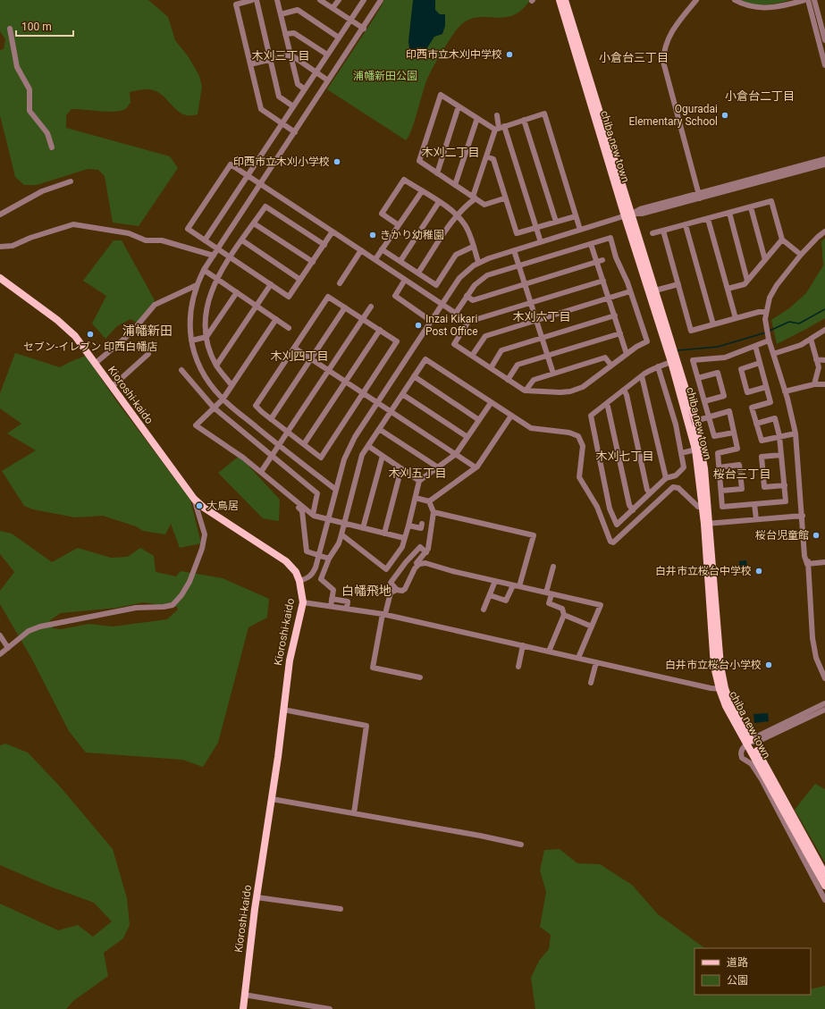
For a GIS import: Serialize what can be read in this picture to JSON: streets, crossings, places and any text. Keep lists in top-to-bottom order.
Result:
{
  "streets": {
    "main road": ["chiba new town", "Kioroshi-kaido"]
  },
  "districts": [
    "木刈三丁目",
    "小倉台三丁目",
    "小倉台二丁目",
    "木刈二丁目",
    "木刈六丁目",
    "浦幡新田",
    "木刈四丁目",
    "木刈七丁目",
    "木刈五丁目",
    "桜台三丁目",
    "白幡飛地"
  ],
  "parks": ["浦幡新田公園"],
  "places": [
    "印西市立木刈中学校",
    "Oguradai Elementary School",
    "印西市立木刈小学校",
    "きかり幼稚園",
    "Inzai Kikari Post Office",
    "セブン-イレブン 印西白幡店",
    "大鳥居",
    "桜台児童館",
    "白井市立桜台中学校",
    "白井市立桜台小学校"
  ],
  "legend": ["道路", "公園"],
  "scale_bar": "100 m"
}
